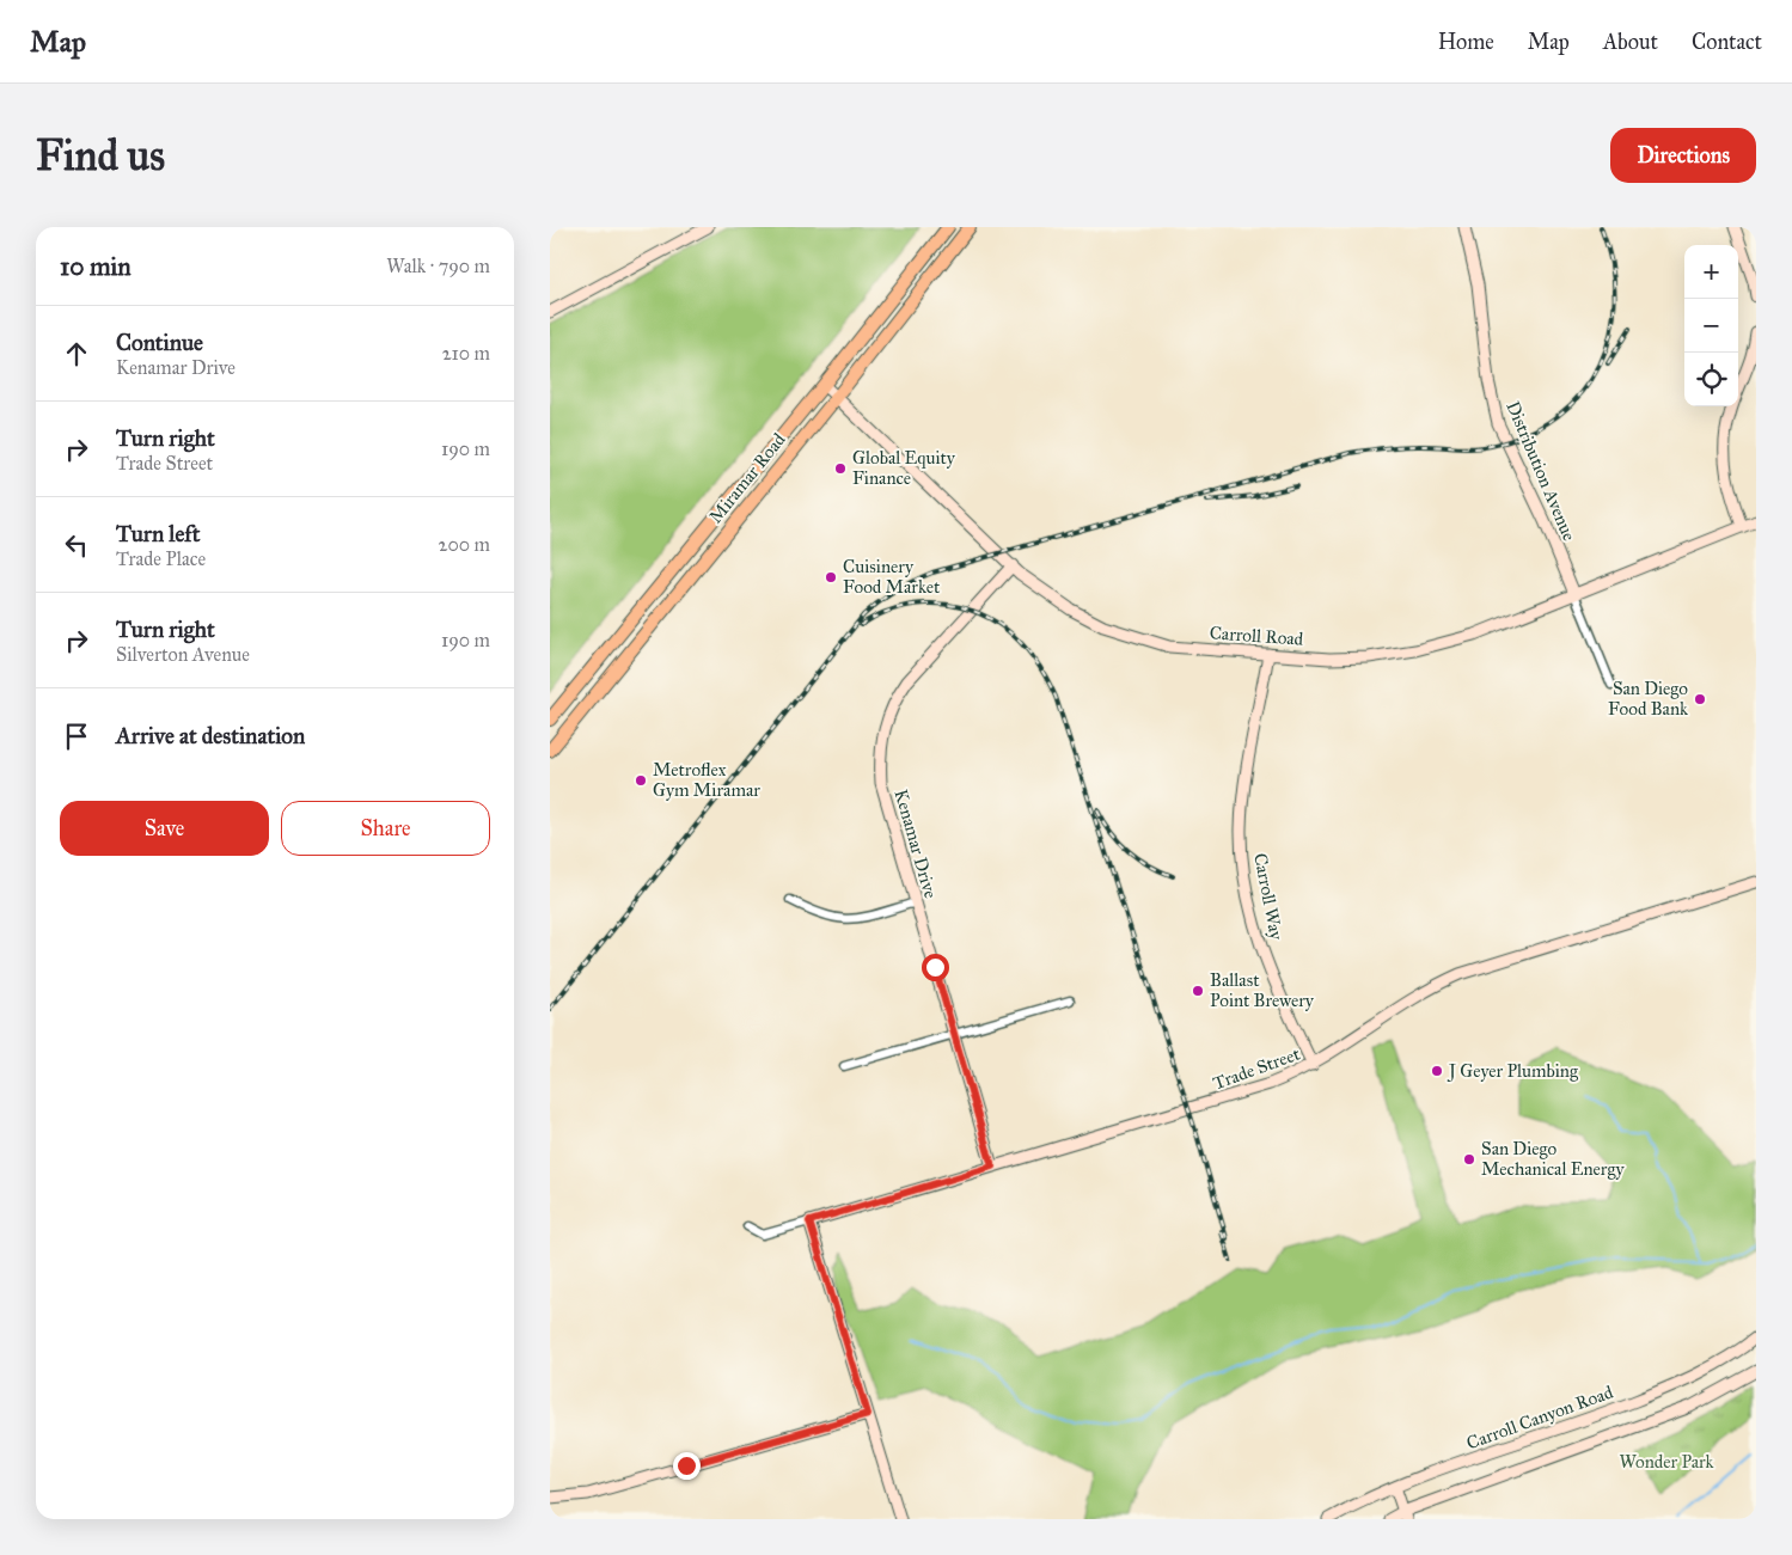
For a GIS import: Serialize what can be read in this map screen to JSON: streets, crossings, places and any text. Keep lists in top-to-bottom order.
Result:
{
  "streets": {
    "main road": ["Miramar Road"],
    "street": [
      "Distribution Avenue",
      "Carroll Road",
      "Kenamar Drive",
      "Carroll Way",
      "Trade Street",
      "Carroll Canyon Road"
    ]
  },
  "crossings": [
    ["Distribution Avenue", "Carroll Road"],
    ["Miramar Road", "Carroll Road"],
    ["Carroll Road", "Kenamar Drive"],
    ["Carroll Road", "Carroll Way"],
    ["Kenamar Drive", "Trade Street"],
    ["Carroll Way", "Trade Street"]
  ],
  "parks": ["Wonder Park"],
  "places": [
    "Global Equity Finance",
    "Cuisinery Food Market",
    "San Diego Food Bank",
    "Metroflex Gym Miramar",
    "Ballast Point Brewery",
    "J Geyer Plumbing",
    "San Diego Mechanical Energy"
  ],
  "page": {
    "header": "Map",
    "nav": [
      "Home",
      "Map",
      "About",
      "Contact"
    ],
    "buttons": [
      "Directions",
      ["Save", "Share"]
    ],
    "title": "Find us",
    "heading": ["10 min", "Walk · 790 m"],
    "map_buttons": ["+", "−"],
    "list": [
      ["Continue", "Kenamar Drive", "210 m"],
      ["Turn right", "Trade Street", "190 m"],
      ["Turn left", "Trade Place", "200 m"],
      ["Turn right", "Silverton Avenue", "190 m"],
      "Arrive at destination"
    ]
  }
}
